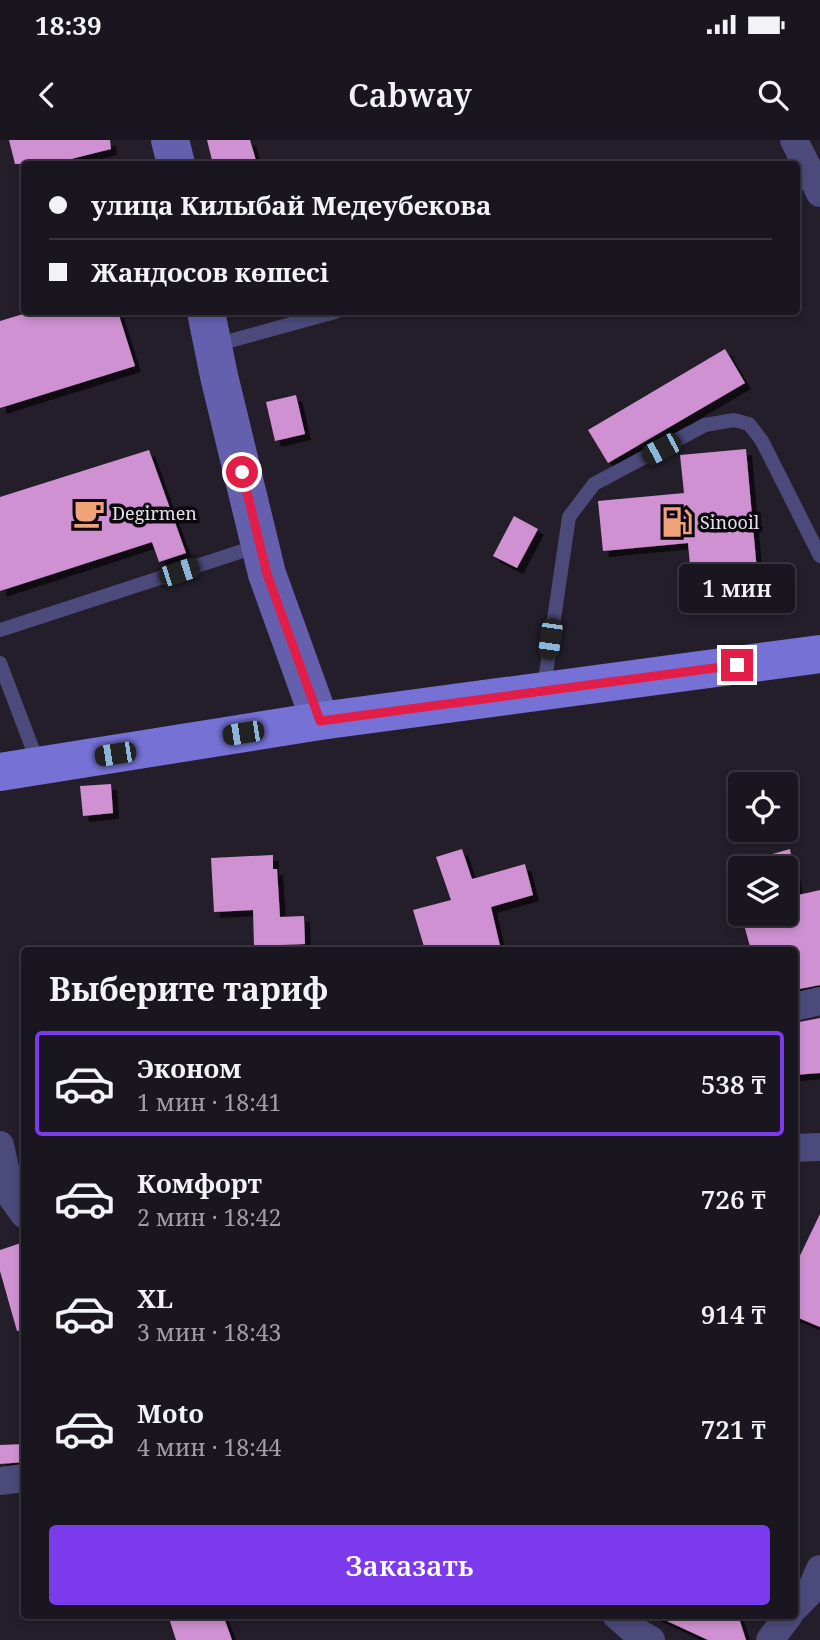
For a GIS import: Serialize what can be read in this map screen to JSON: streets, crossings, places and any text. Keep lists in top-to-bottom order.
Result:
{
  "places": {
    "cafe": ["Degirmen"],
    "fuel station": ["Sinooil"]
  },
  "page": {
    "status": "18:39",
    "header": "Cabway",
    "banner": ["улица Килыбай Медеубекова", "Жандосов көшесі"],
    "bubble": "1 мин",
    "heading": "Выберите тариф",
    "list": [
      {
        "name": "Эконом",
        "note": "1 мин · 18:41",
        "value": "538 ₸"
      },
      {
        "name": "Комфорт",
        "note": "2 мин · 18:42",
        "value": "726 ₸"
      },
      {
        "name": "XL",
        "note": "3 мин · 18:43",
        "value": "914 ₸"
      },
      {
        "name": "Moto",
        "note": "4 мин · 18:44",
        "value": "721 ₸"
      }
    ],
    "buttons": "Заказать"
  }
}
